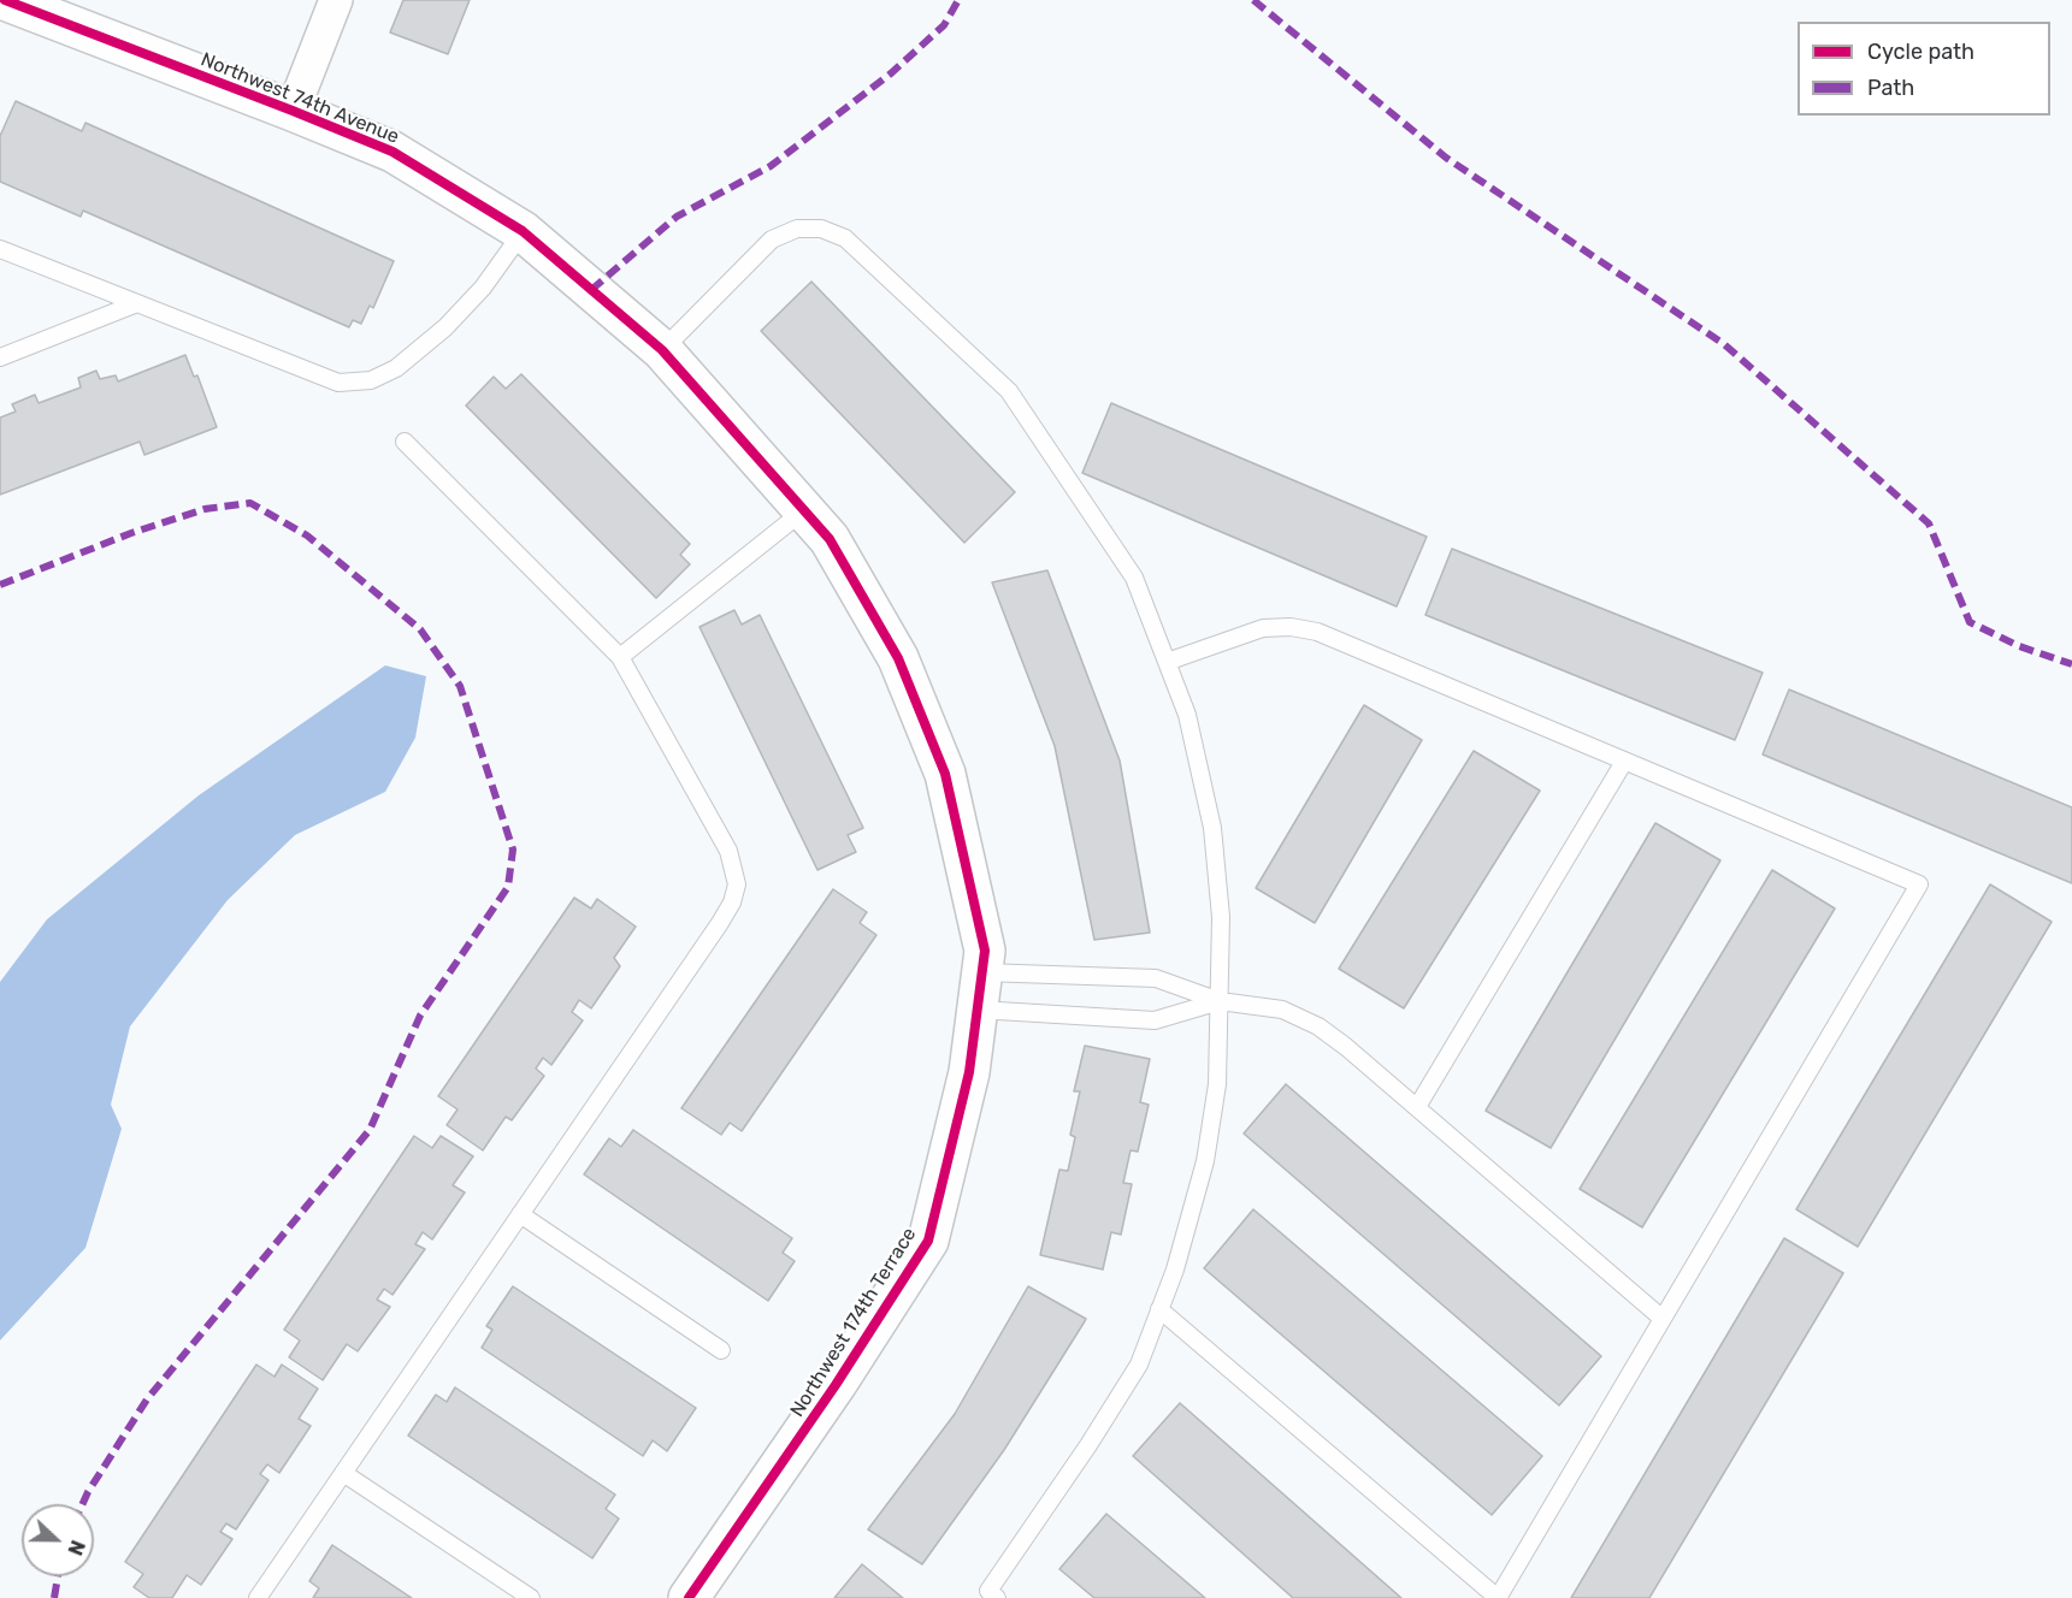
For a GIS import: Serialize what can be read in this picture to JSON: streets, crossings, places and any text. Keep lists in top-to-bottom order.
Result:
{
  "streets": {
    "street": ["Northwest 74th Avenue", "Northwest 174th Terrace"]
  },
  "crossings": [
    ["Northwest 74th Avenue", "Northwest 174th Terrace"]
  ],
  "legend": ["Cycle path", "Path"],
  "north": "right"
}
